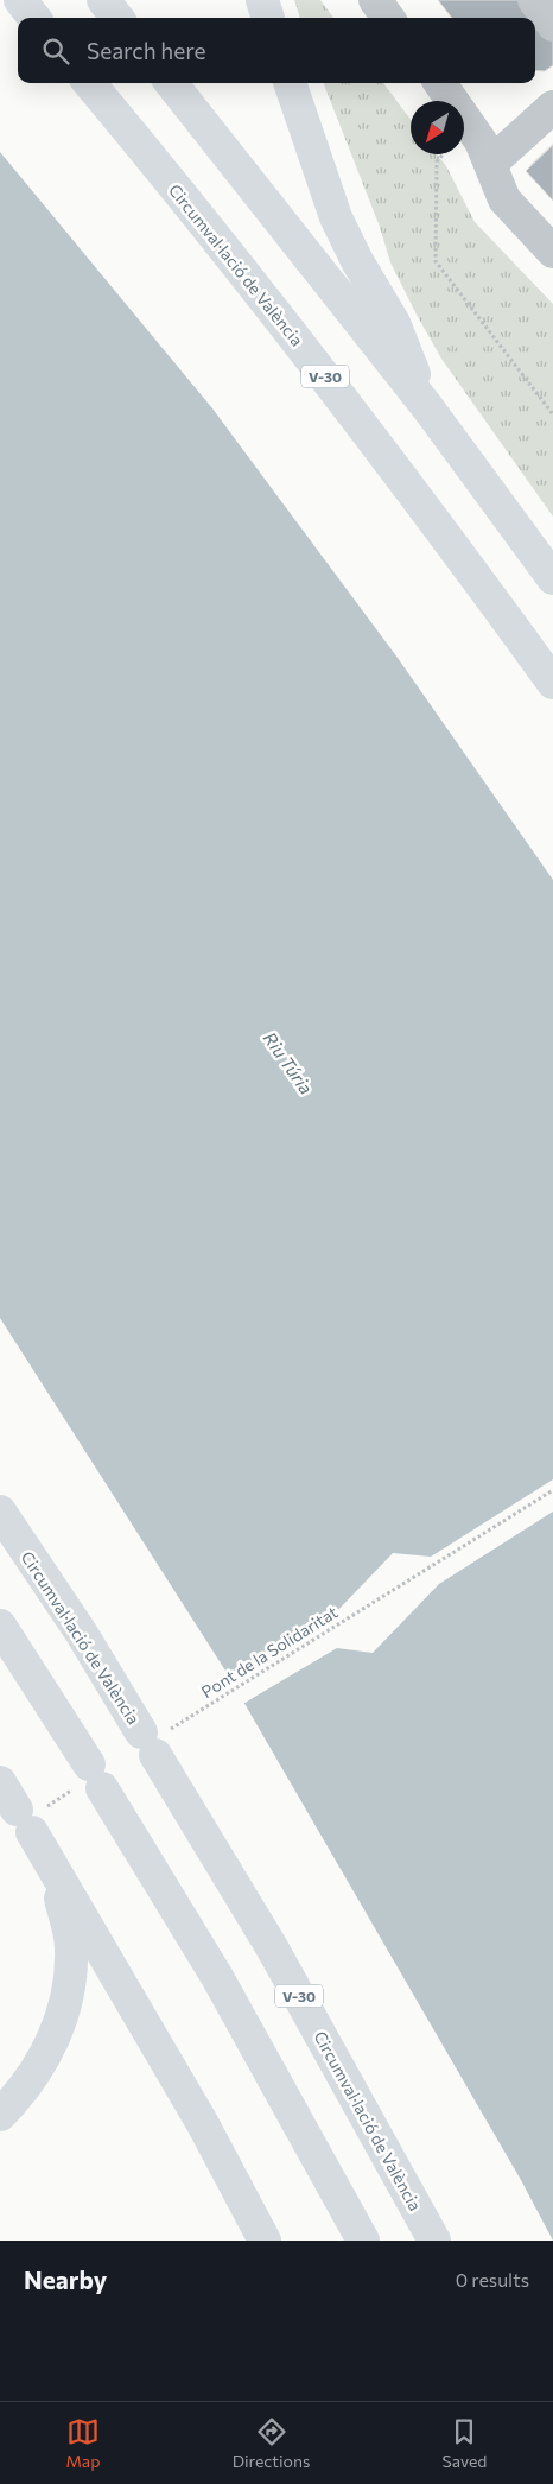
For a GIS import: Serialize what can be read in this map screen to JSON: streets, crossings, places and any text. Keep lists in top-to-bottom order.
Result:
{
  "streets": {
    "highway": ["Circumval·lació de València", "V-30"],
    "path": ["Pont de la Solidaritat"]
  },
  "crossings": [
    ["Circumval·lació de València", "Pont de la Solidaritat"]
  ],
  "water": ["Riu Túria"],
  "north": "bottom left",
  "page": {
    "search": "Search here",
    "heading": ["Nearby", "0 results"],
    "nav": ["Map", "Directions", "Saved"]
  }
}
